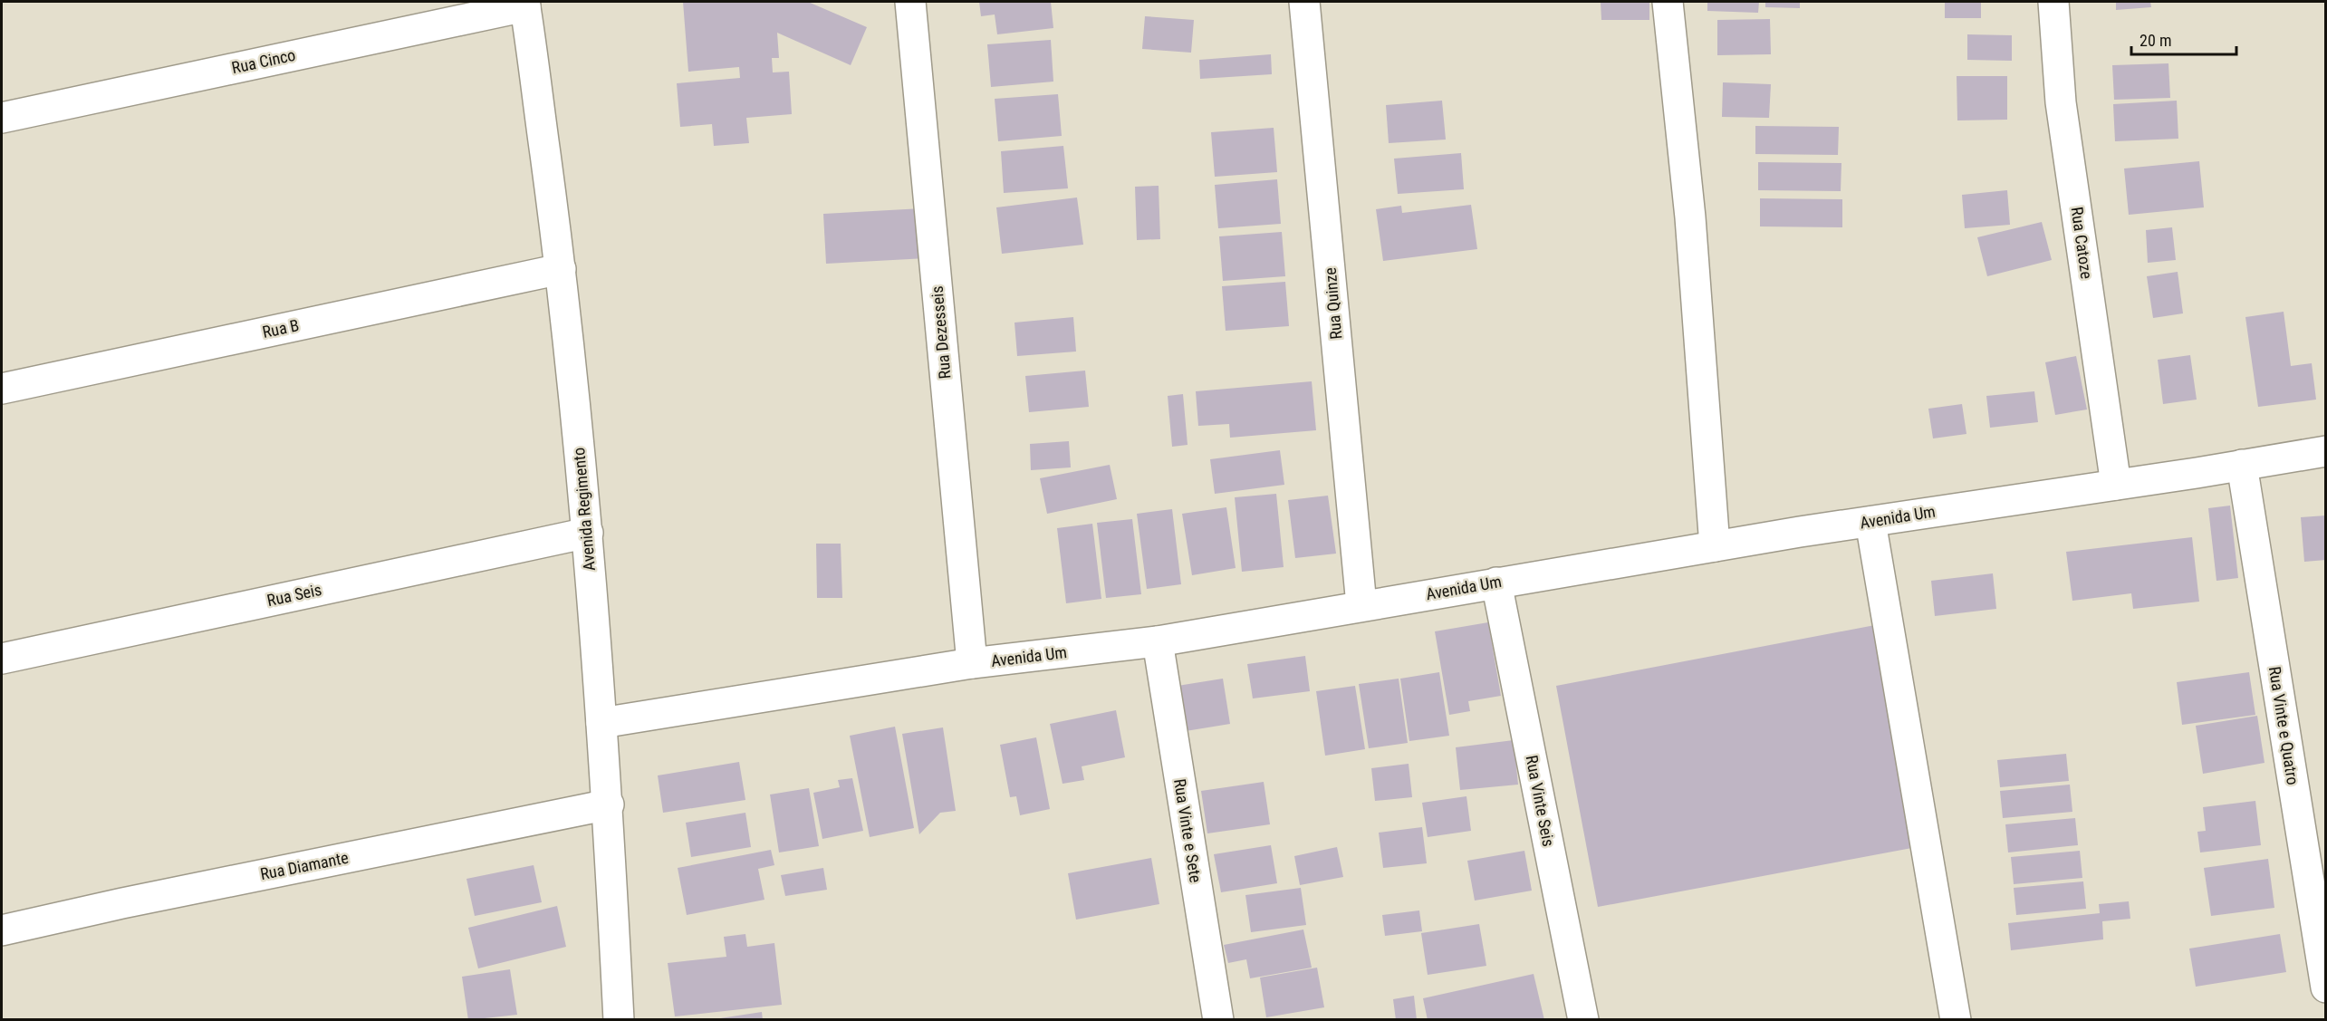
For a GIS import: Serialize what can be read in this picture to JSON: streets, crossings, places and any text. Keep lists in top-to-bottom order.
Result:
{
  "streets": {
    "street": [
      "Rua Cinco",
      "Rua Catoze",
      "Rua Quinze",
      "Rua B",
      "Rua Dezesseis",
      "Avenida Regimento",
      "Avenida Um",
      "Rua Seis",
      "Rua Vinte e Quatro",
      "Rua Vinte Seis",
      "Rua Vinte e Sete",
      "Rua Diamante"
    ]
  },
  "crossings": [
    ["Rua Cinco", "Avenida Regimento"],
    ["Rua Catoze", "Avenida Um"],
    ["Rua Quinze", "Avenida Um"],
    ["Rua B", "Avenida Regimento"],
    ["Rua Dezesseis", "Avenida Um"],
    ["Avenida Regimento", "Avenida Um"],
    ["Avenida Regimento", "Rua Seis"],
    ["Avenida Regimento", "Rua Diamante"],
    ["Avenida Um", "Rua Vinte e Quatro"],
    ["Avenida Um", "Rua Vinte Seis"],
    ["Avenida Um", "Rua Vinte e Sete"]
  ],
  "scale_bar": "20 m"
}
